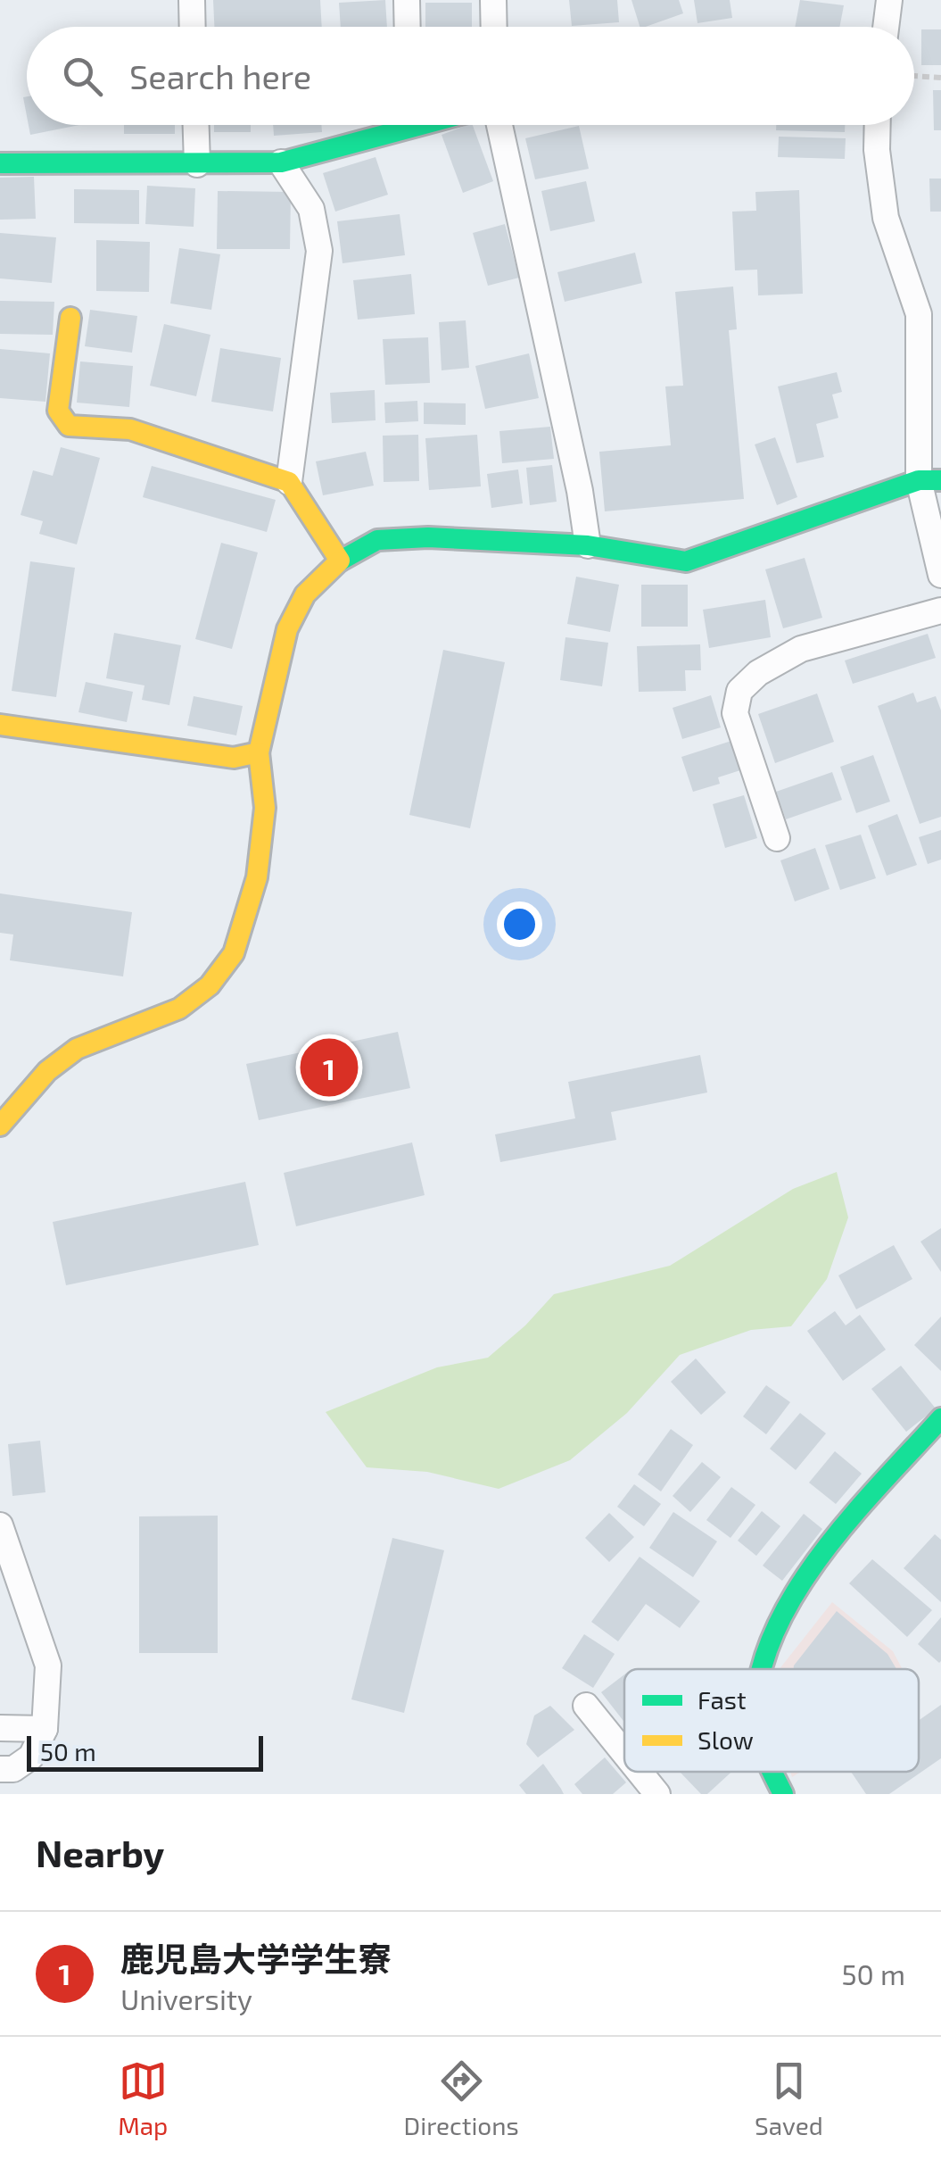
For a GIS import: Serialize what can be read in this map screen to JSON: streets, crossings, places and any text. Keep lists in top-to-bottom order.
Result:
{
  "legend": ["Fast", "Slow"],
  "scale_bar": "50 m",
  "page": {
    "search": "Search here",
    "pins": "1",
    "scale": "50 m",
    "heading": "Nearby",
    "list": [
      {
        "mark": "1",
        "name": "鹿児島大学学生寮",
        "note": "University",
        "value": "50 m"
      }
    ],
    "nav": ["Map", "Directions", "Saved"]
  }
}
